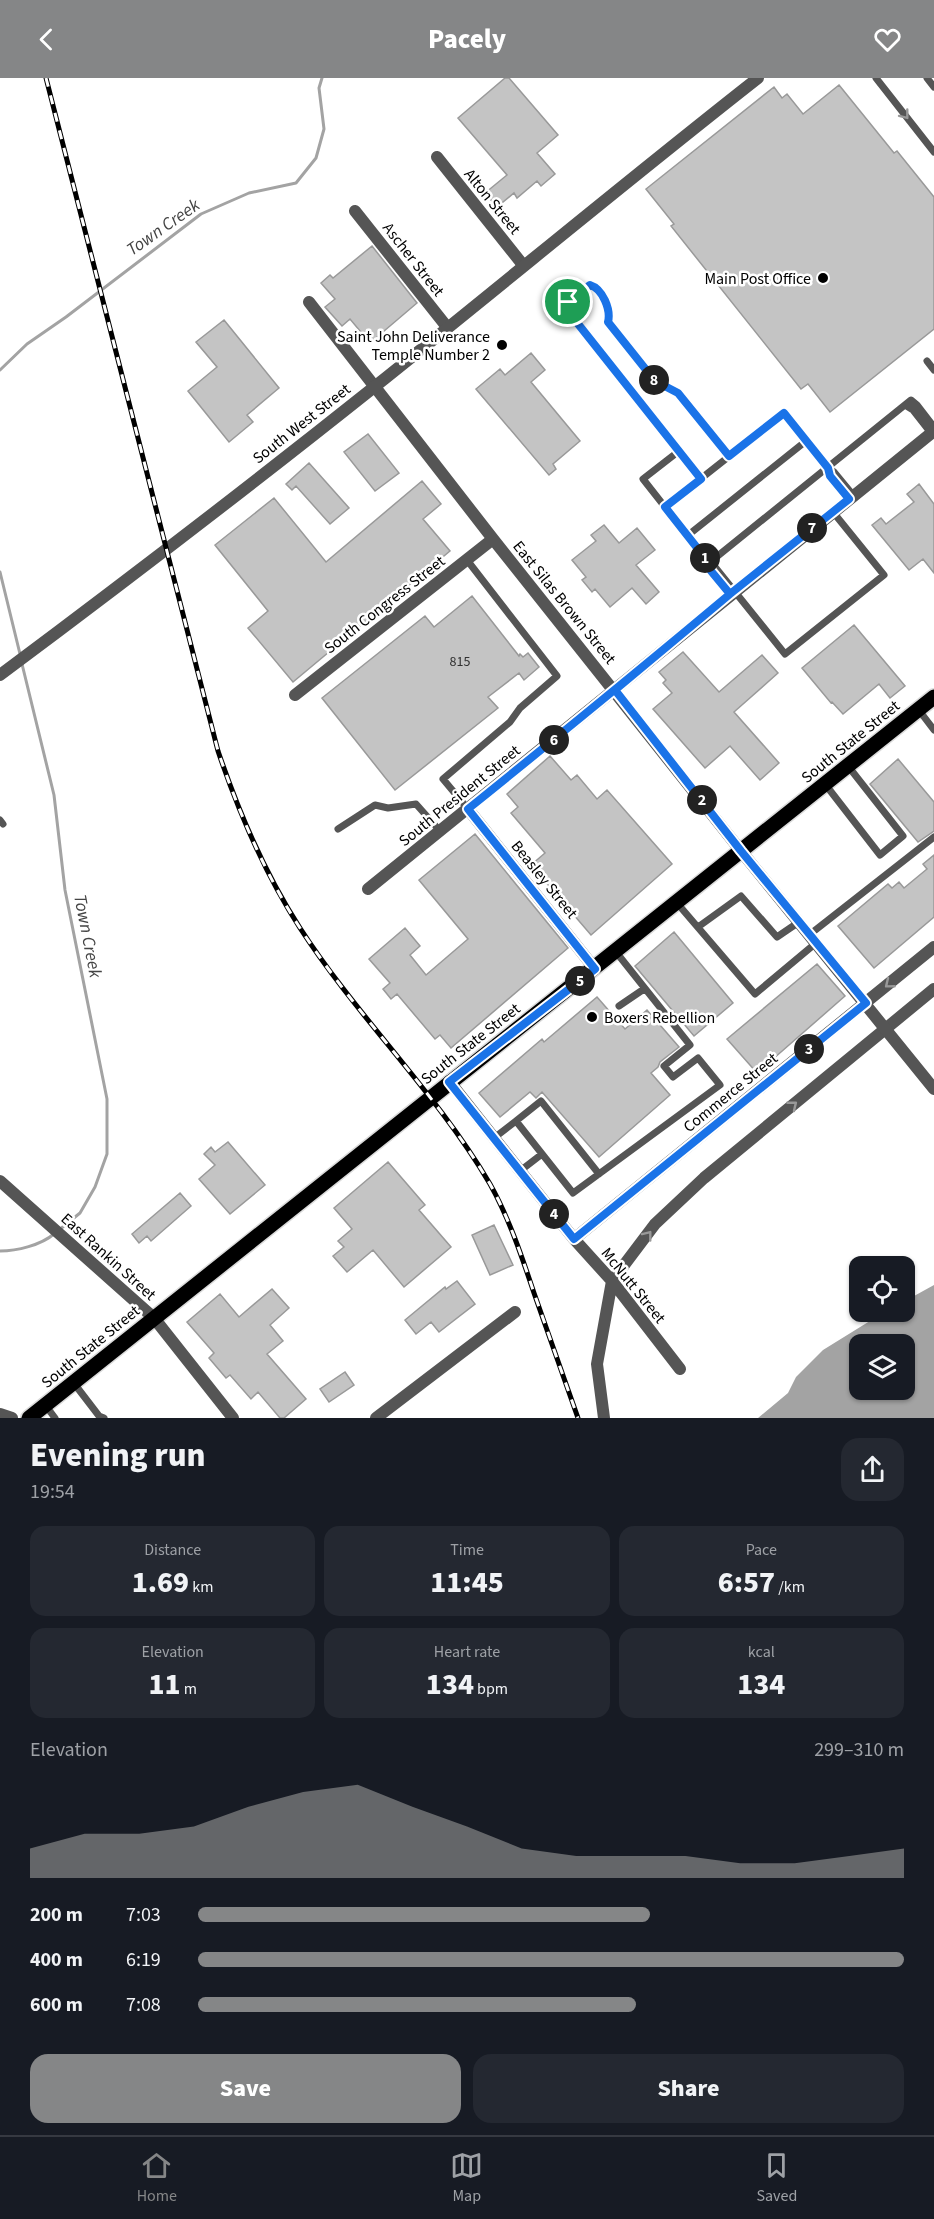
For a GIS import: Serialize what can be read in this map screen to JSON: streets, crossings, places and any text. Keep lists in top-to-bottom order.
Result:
{
  "streets": {
    "main road": ["South State Street"],
    "street": [
      "Alton Street",
      "Ascher Street",
      "South West Street",
      "East Silas Brown Street",
      "South Congress Street",
      "South President Street",
      "Beasley Street",
      "Commerce Street",
      "East Rankin Street",
      "McNutt Street"
    ]
  },
  "crossings": [
    ["Alton Street", "South West Street"],
    ["Ascher Street", "South West Street"],
    ["South West Street", "East Silas Brown Street"],
    ["East Silas Brown Street", "South Congress Street"],
    ["East Silas Brown Street", "South State Street"],
    ["East Silas Brown Street", "South President Street"],
    ["East Silas Brown Street", "Commerce Street"],
    ["South State Street", "Beasley Street"],
    ["South State Street", "East Rankin Street"],
    ["South State Street", "McNutt Street"],
    ["South President Street", "Beasley Street"],
    ["Commerce Street", "McNutt Street"]
  ],
  "water": ["Town Creek"],
  "places": ["Main Post Office", "Saint John Deliverance Temple Number 2", "Boxers Rebellion"],
  "house_numbers": ["815"],
  "page": {
    "header": "Pacely",
    "pins": [
      "8",
      "7",
      "1",
      "6",
      "2",
      "5",
      "3",
      "4"
    ],
    "heading": ["Evening run", "19:54"],
    "stats": [
      ["Distance", "1.69 km"],
      ["Time", "11:45"],
      ["Pace", "6:57 /km"],
      ["Elevation", "11 m"],
      ["Heart rate", "134 bpm"],
      ["kcal", "134"]
    ],
    "chart": ["Elevation", "299–310 m"],
    "list": [
      {
        "name": "200 m",
        "note": "7:03"
      },
      {
        "name": "400 m",
        "note": "6:19"
      },
      {
        "name": "600 m",
        "note": "7:08"
      }
    ],
    "buttons": ["Save", "Share"],
    "tabs": ["Home", "Map", "Saved"]
  }
}
